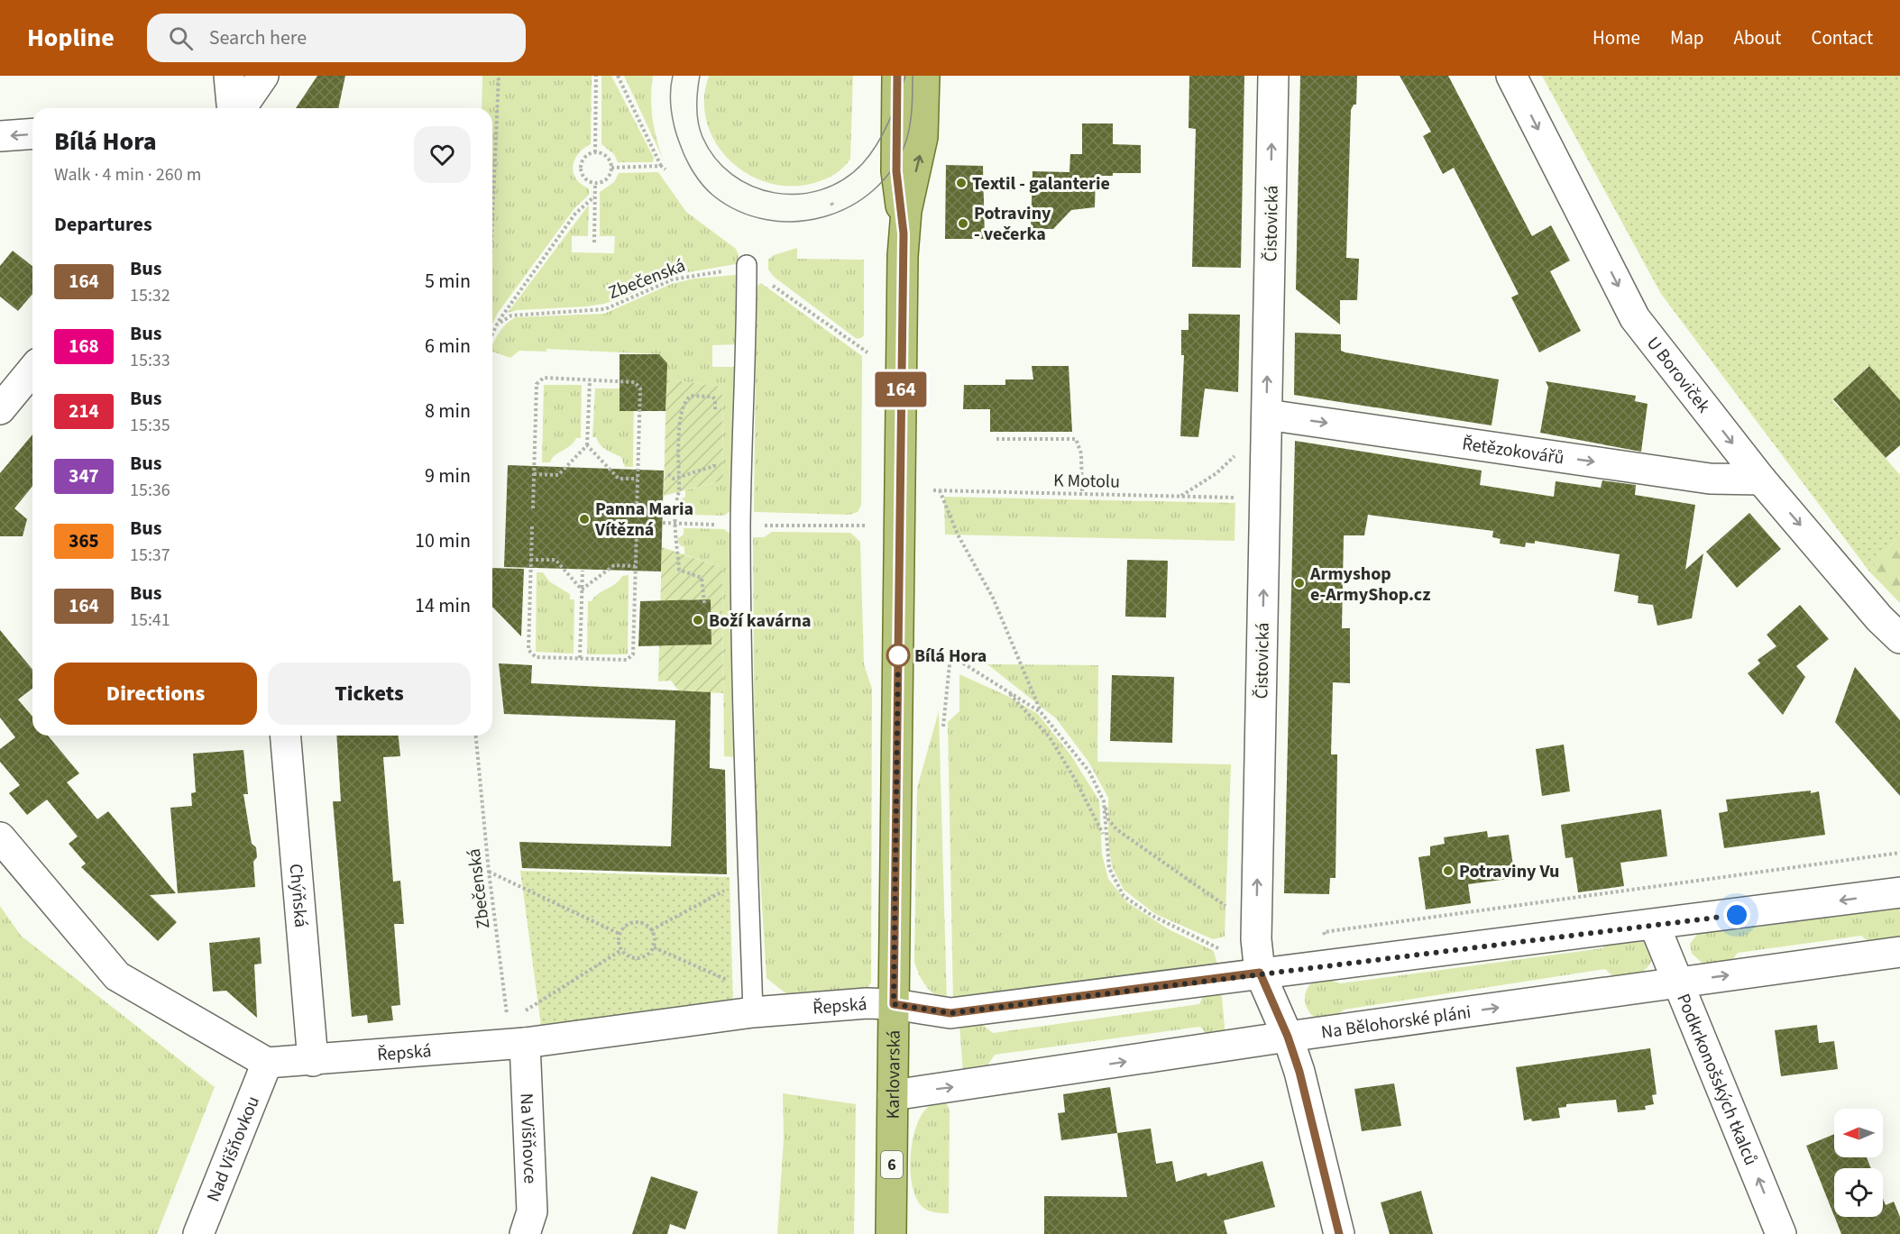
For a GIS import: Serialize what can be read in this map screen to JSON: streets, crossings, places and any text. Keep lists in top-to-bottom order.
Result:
{
  "streets": {
    "main road": ["Karlovarská", "6"],
    "street": [
      "Čistovická",
      "U Boroviček",
      "Řetězokovářů",
      "Chýňská",
      "Řepská",
      "Na Bělohorské pláni",
      "Podkrkonošských tkalců",
      "Na Višňovce",
      "Nad Višňovkou"
    ],
    "path": ["Zbečenská", "K Motolu"]
  },
  "crossings": [
    ["Čistovická", "Řetězokovářů"],
    ["Čistovická", "Na Bělohorské pláni"],
    ["Zbečenská", "Řepská"],
    ["Zbečenská", "Na Višňovce"],
    ["U Boroviček", "Řetězokovářů"],
    ["Chýňská", "Řepská"],
    ["Řepská", "Karlovarská"],
    ["Řepská", "Na Višňovce"],
    ["Řepská", "Nad Višňovkou"],
    ["Na Bělohorské pláni", "Karlovarská"],
    ["Na Bělohorské pláni", "Podkrkonošských tkalců"]
  ],
  "one_way": [
    "Čistovická",
    "U Boroviček",
    "Řetězokovářů",
    "Podkrkonošských tkalců"
  ],
  "places": [
    "Textil - galanterie",
    "Potraviny - večerka",
    "Panna Maria Vítězná",
    "Armyshop e-ArmyShop.cz",
    "Boží kavárna",
    "Bílá Hora",
    "Potraviny Vu"
  ],
  "lines": ["bus line 164"],
  "north": "left",
  "page": {
    "header": "Hopline",
    "search": "Search here",
    "nav": [
      "Home",
      "Map",
      "About",
      "Contact"
    ],
    "on_map": "164",
    "heading": [
      ["Bílá Hora", "Walk · 4 min · 260 m"],
      "Departures"
    ],
    "list": [
      {
        "mark": "164",
        "name": "Bus",
        "note": "15:32",
        "value": "5 min"
      },
      {
        "mark": "168",
        "name": "Bus",
        "note": "15:33",
        "value": "6 min"
      },
      {
        "mark": "214",
        "name": "Bus",
        "note": "15:35",
        "value": "8 min"
      },
      {
        "mark": "347",
        "name": "Bus",
        "note": "15:36",
        "value": "9 min"
      },
      {
        "mark": "365",
        "name": "Bus",
        "note": "15:37",
        "value": "10 min"
      },
      {
        "mark": "164",
        "name": "Bus",
        "note": "15:41",
        "value": "14 min"
      }
    ],
    "buttons": ["Directions", "Tickets"]
  }
}
